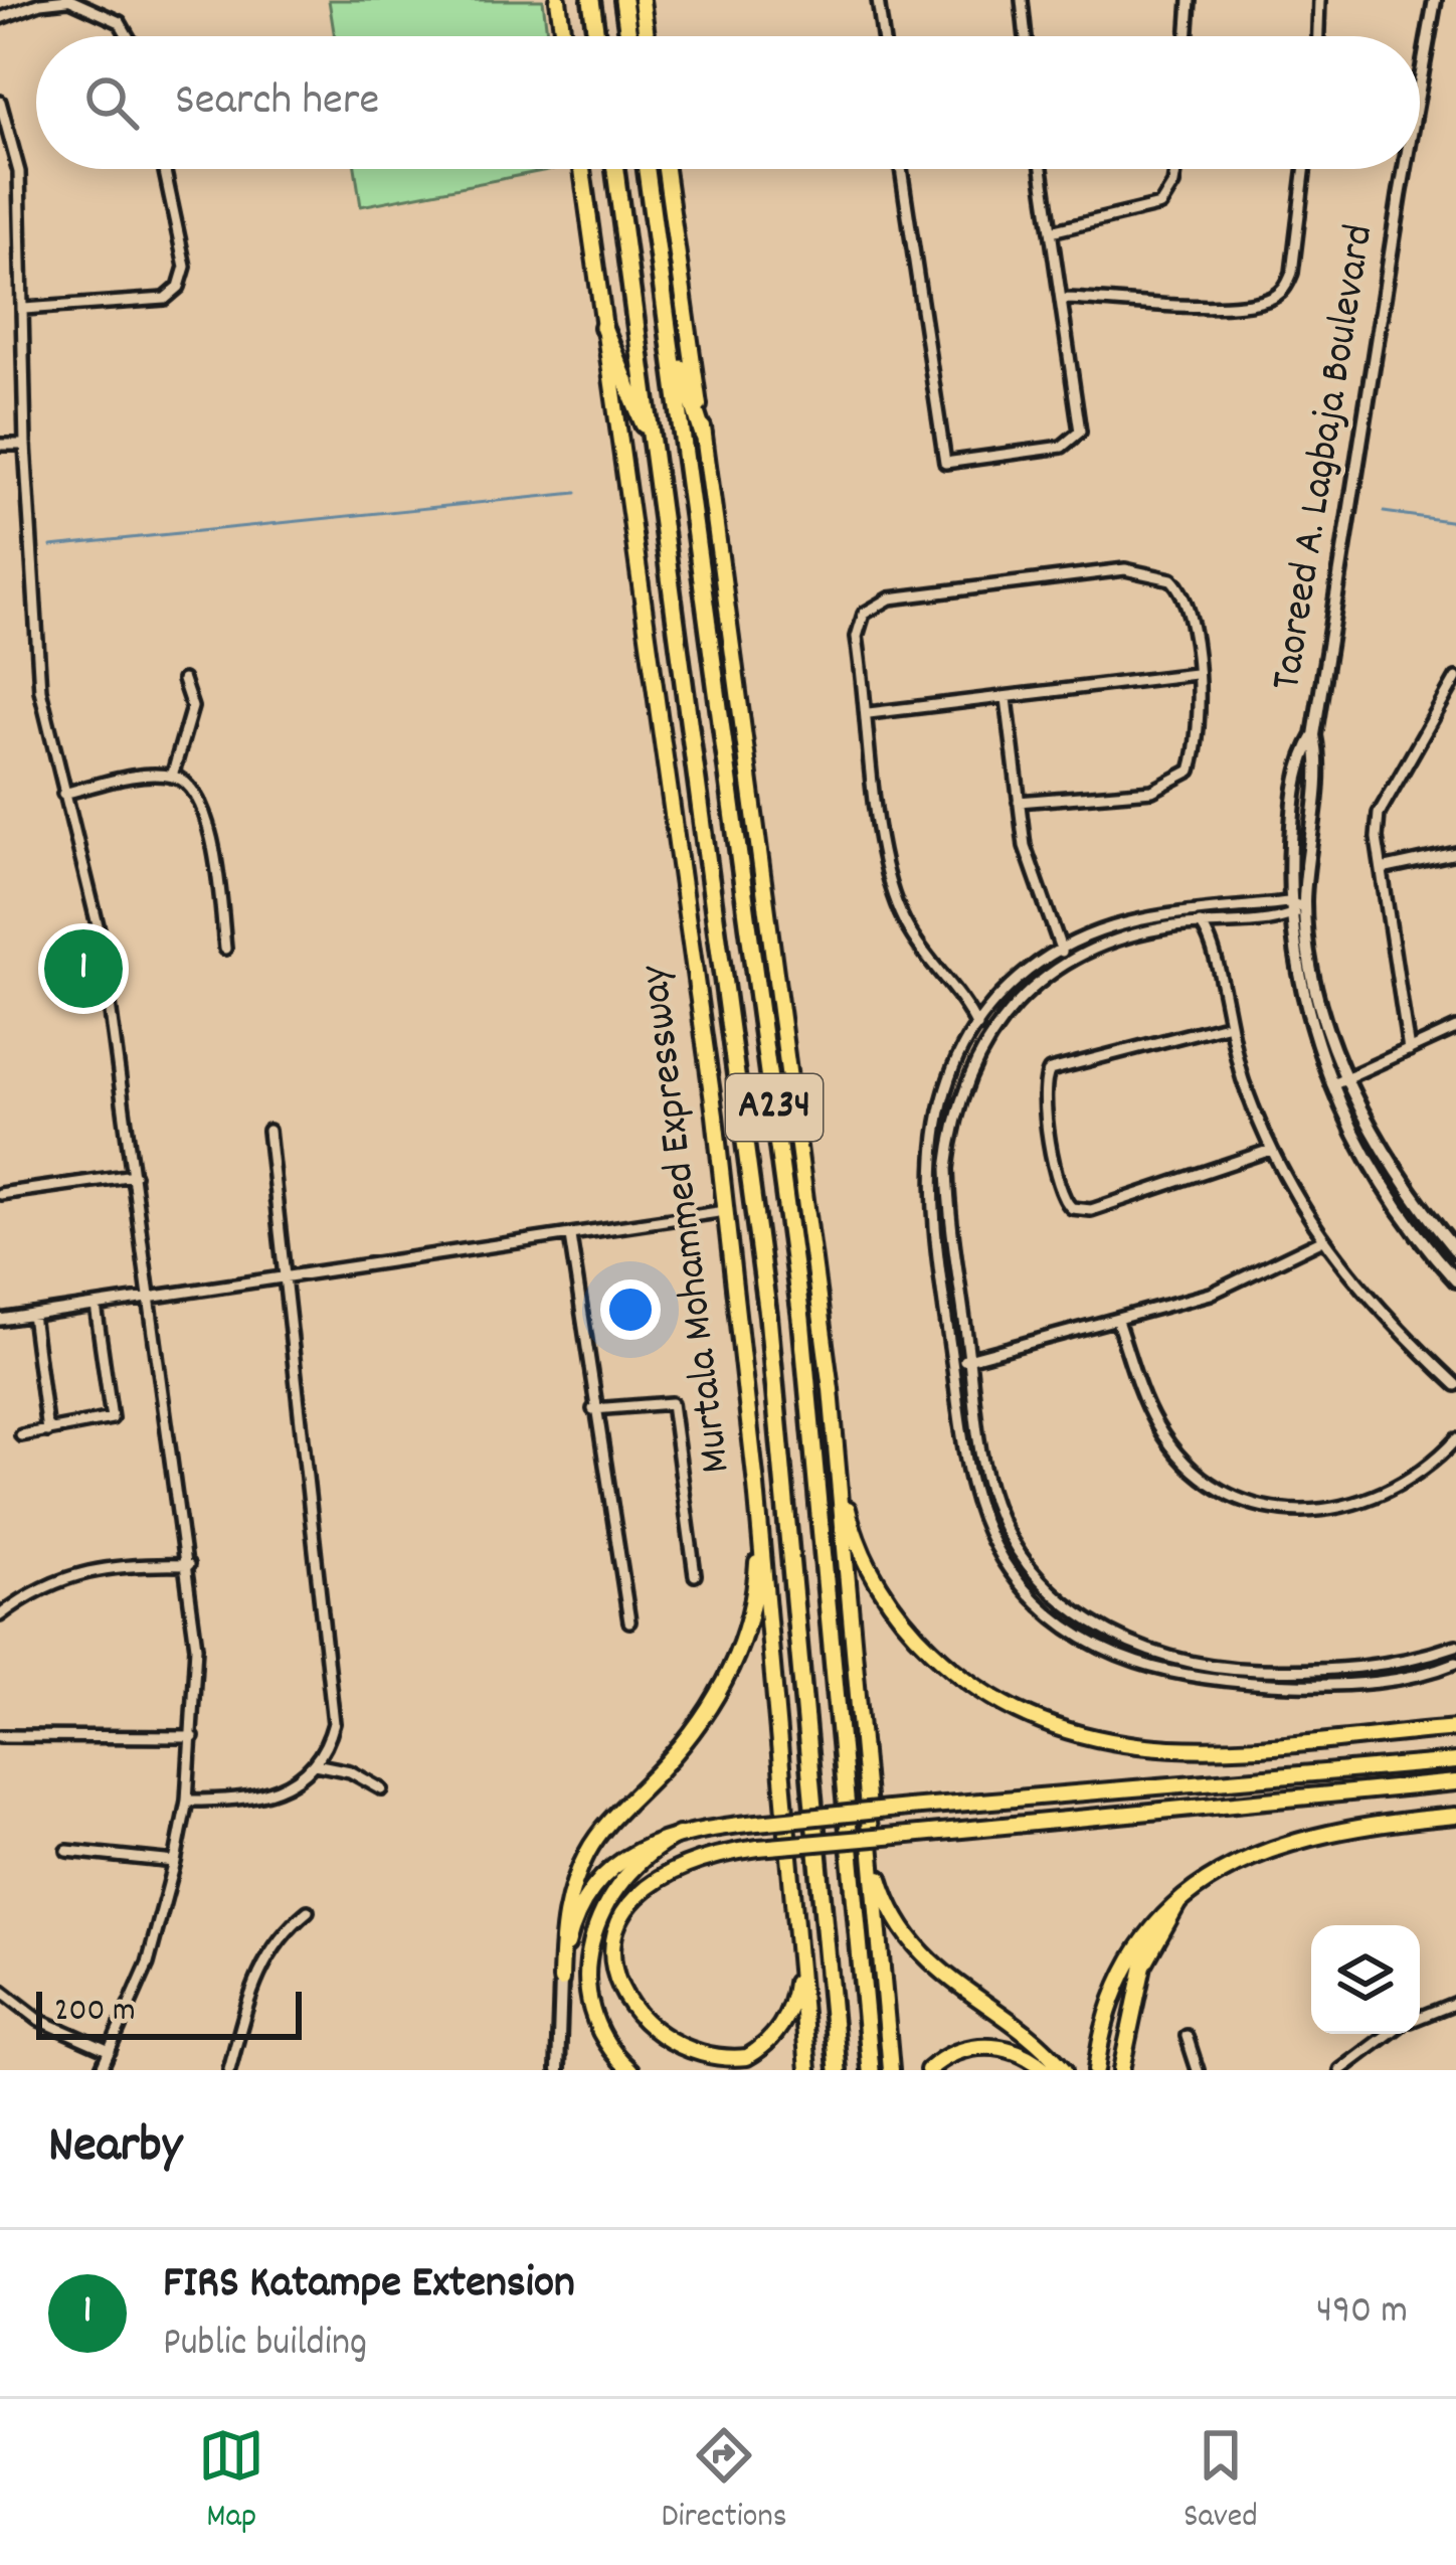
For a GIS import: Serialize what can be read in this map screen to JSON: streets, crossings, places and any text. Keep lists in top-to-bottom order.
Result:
{
  "streets": {
    "highway": ["A234", "Murtala Mohammed Expressway"],
    "street": ["Taoreed A. Lagbaja Boulevard"]
  },
  "scale_bar": "200 m",
  "page": {
    "search": "Search here",
    "pins": "1",
    "scale": "200 m",
    "heading": "Nearby",
    "list": [
      {
        "mark": "1",
        "name": "FIRS Katampe Extension",
        "note": "Public building",
        "value": "490 m"
      }
    ],
    "nav": ["Map", "Directions", "Saved"]
  }
}
